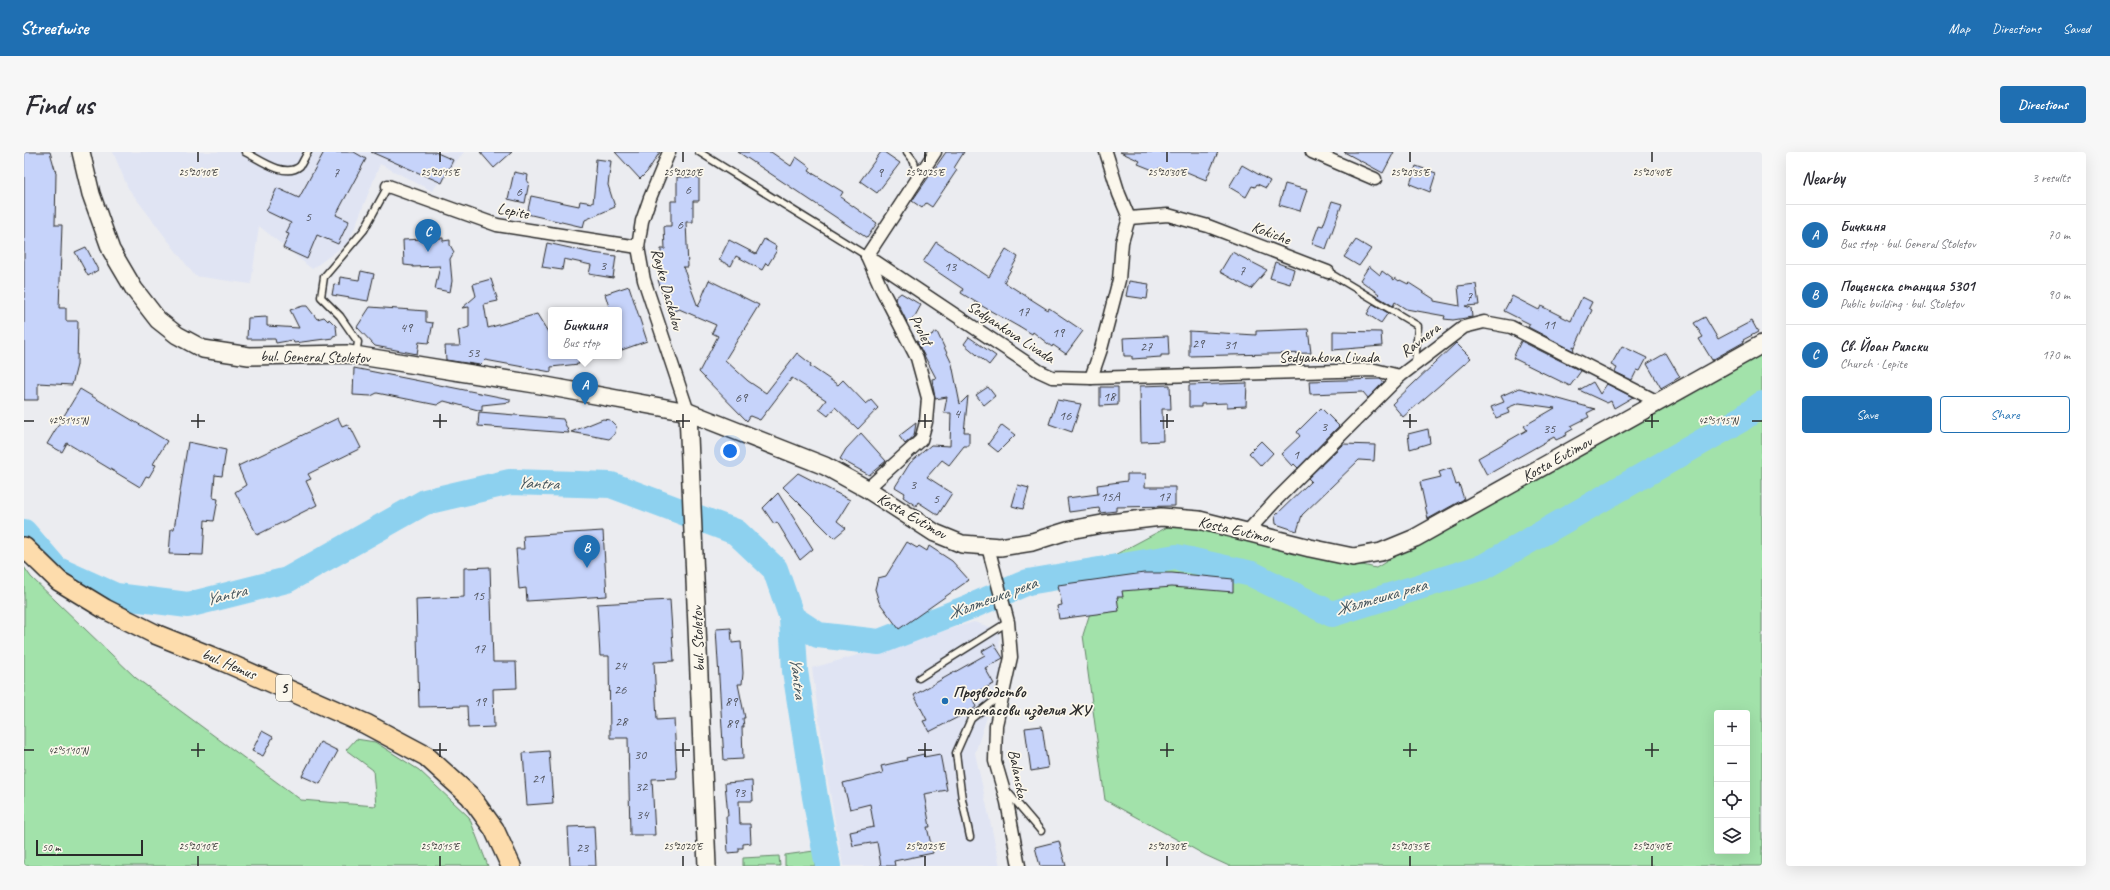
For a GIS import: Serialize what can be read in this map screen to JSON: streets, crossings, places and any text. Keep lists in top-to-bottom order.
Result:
{
  "streets": {
    "main road": [
      "bul. General Stoletov",
      "Kosta Evtimov",
      "bul. Stoletov",
      "bul. Hemus",
      "5"
    ],
    "street": [
      "Lepite",
      "Kokiche",
      "Rayko Daskalov",
      "Prolet",
      "Sedyankova Livada",
      "Ravnera",
      "Balanska"
    ]
  },
  "crossings": [
    ["Lepite", "Rayko Daskalov"],
    ["Kokiche", "Ravnera"],
    ["Rayko Daskalov", "bul. General Stoletov"],
    ["Rayko Daskalov", "Kosta Evtimov"],
    ["Rayko Daskalov", "bul. Stoletov"],
    ["Prolet", "Sedyankova Livada"],
    ["Prolet", "Kosta Evtimov"],
    ["Sedyankova Livada", "Ravnera"],
    ["Ravnera", "Kosta Evtimov"],
    ["bul. General Stoletov", "Kosta Evtimov"],
    ["bul. General Stoletov", "bul. Stoletov"],
    ["Kosta Evtimov", "bul. Stoletov"],
    ["Kosta Evtimov", "Balanska"]
  ],
  "water": ["Yantra", "Жълтешка река"],
  "places": ["Прозводство пласмасови изделия ЖУ"],
  "house_numbers": [
    "7",
    "9",
    "6",
    "6",
    "5",
    "6",
    "3",
    "13",
    "7",
    "7",
    "17",
    "11",
    "49",
    "19",
    "29",
    "31",
    "27",
    "53",
    "18",
    "69",
    "4",
    "16",
    "3",
    "35",
    "1",
    "3",
    "15А",
    "17",
    "5",
    "15",
    "17",
    "24",
    "26",
    "19",
    "89",
    "28",
    "89",
    "30",
    "21",
    "32",
    "93",
    "34",
    "23"
  ],
  "scale_bar": "50 m",
  "page": {
    "header": "Streetwise",
    "nav": ["Map", "Directions", "Saved"],
    "buttons": [
      "Directions",
      ["Save", "Share"]
    ],
    "title": "Find us",
    "heading": ["Nearby", "3 results"],
    "list": [
      {
        "mark": "A",
        "name": "Бичкиня",
        "note": "Bus stop · bul. General Stoletov",
        "value": "70 m"
      },
      {
        "mark": "B",
        "name": "Пощенска станция 5301",
        "note": "Public building · bul. Stoletov",
        "value": "90 m"
      },
      {
        "mark": "C",
        "name": "Св. Йоан Рилски",
        "note": "Church · Lepite",
        "value": "170 m"
      }
    ],
    "pins": ["C", "A", "B"],
    "popup": ["Бичкиня", "Bus stop"],
    "map_buttons": ["+", "−"],
    "scale": "50 m"
  },
  "coordinates": [
    "25°20'10\"E",
    "25°20'15\"E",
    "25°20'20\"E",
    "25°20'25\"E",
    "25°20'30\"E",
    "25°20'35\"E",
    "25°20'40\"E",
    "42°51'15\"N",
    "42°51'10\"N"
  ]
}
